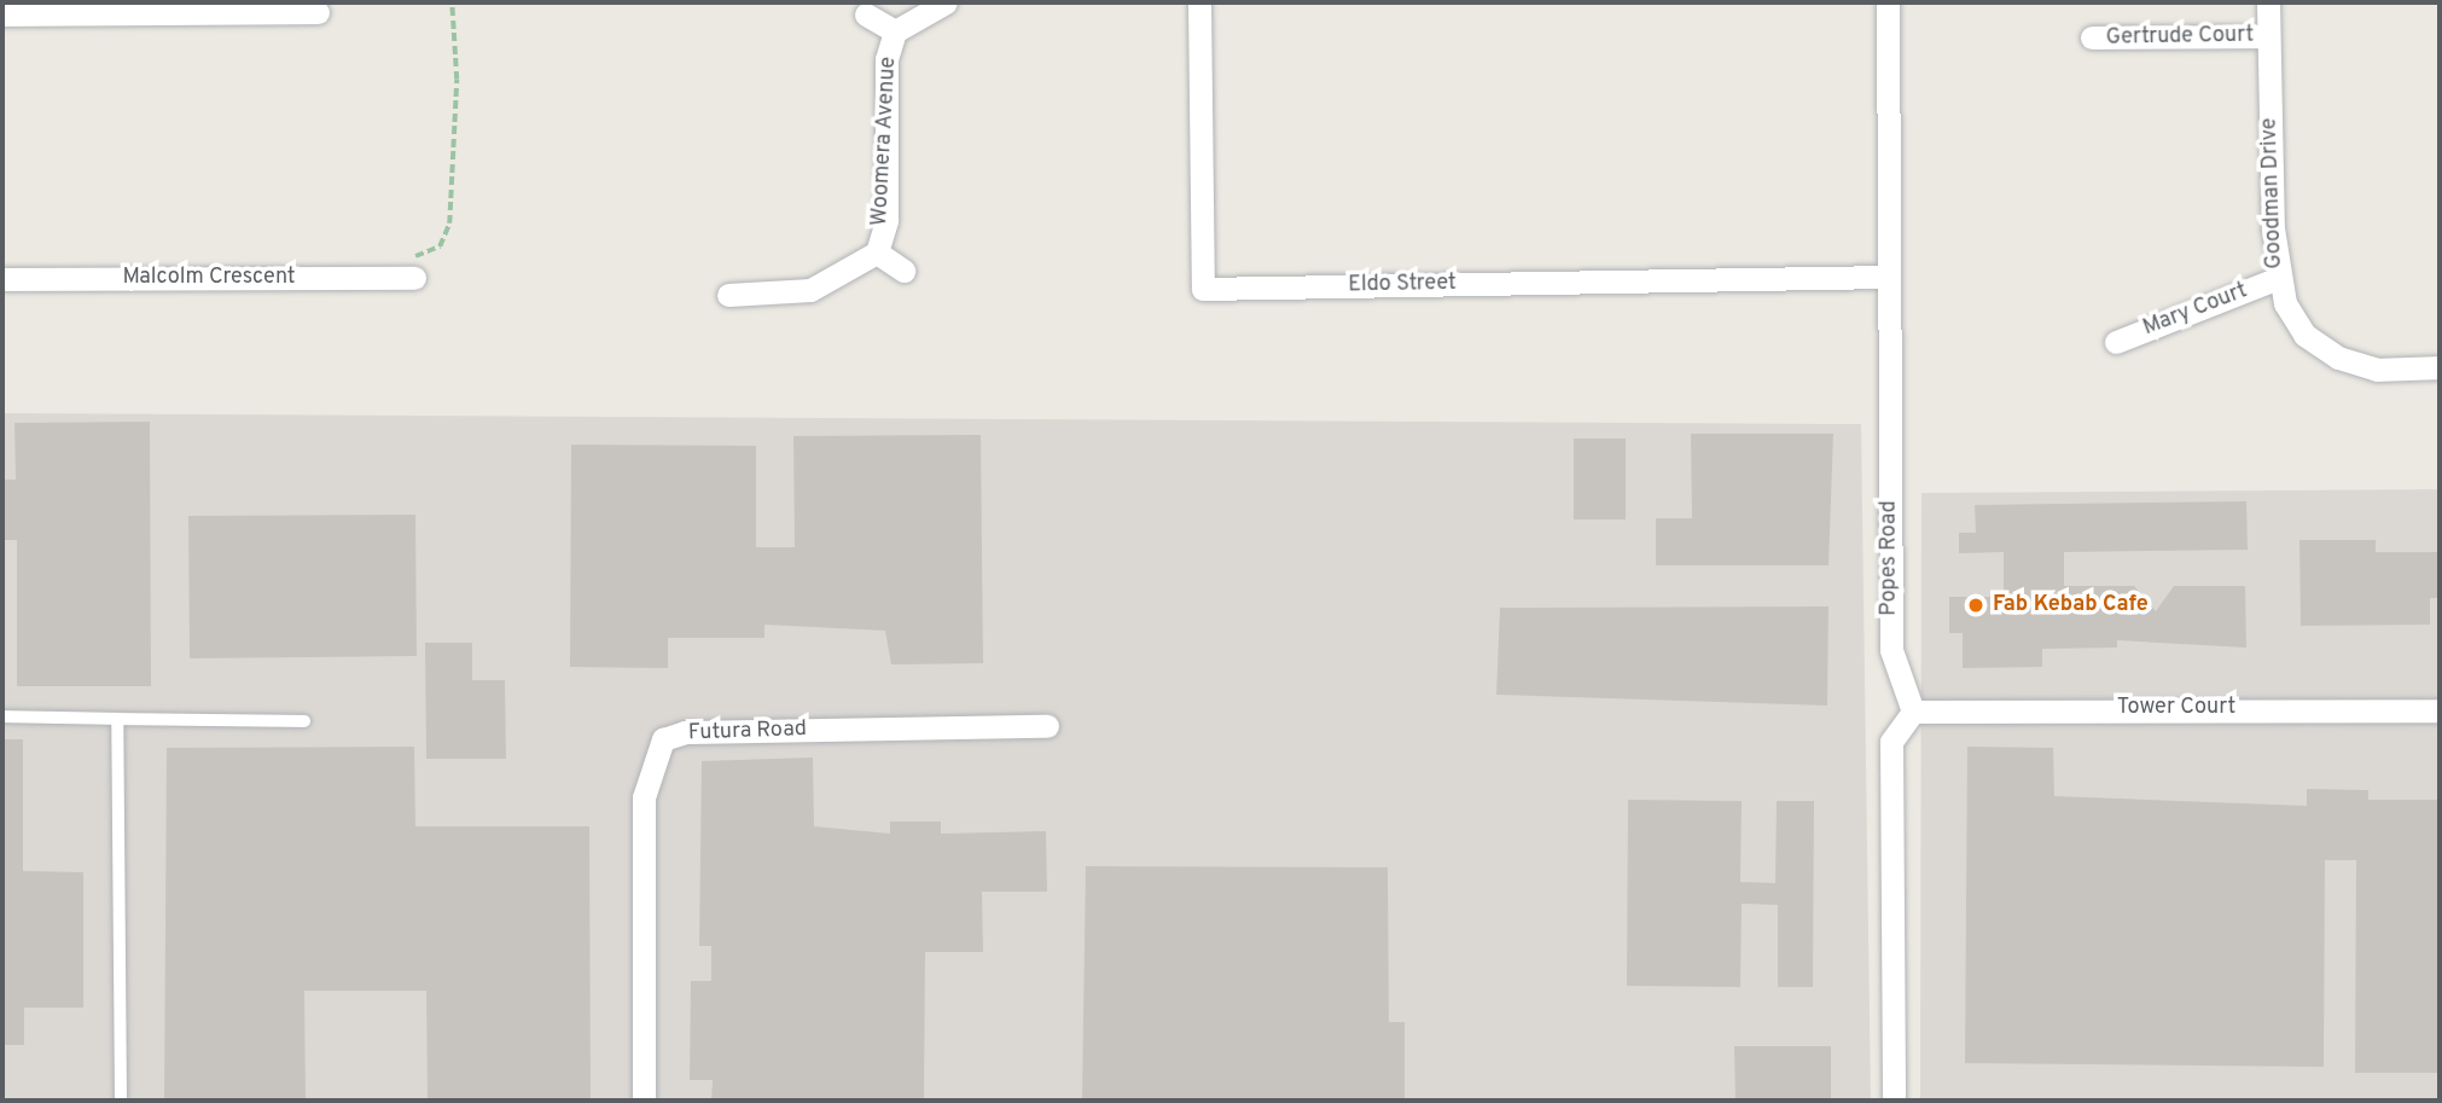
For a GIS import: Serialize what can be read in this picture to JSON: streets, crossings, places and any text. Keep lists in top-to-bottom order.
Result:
{
  "streets": {
    "street": [
      "Gertrude Court",
      "Woomera Avenue",
      "Goodman Drive",
      "Malcolm Crescent",
      "Eldo Street",
      "Mary Court",
      "Popes Road",
      "Tower Court",
      "Futura Road"
    ]
  },
  "crossings": [
    ["Gertrude Court", "Goodman Drive"],
    ["Goodman Drive", "Mary Court"],
    ["Eldo Street", "Popes Road"],
    ["Popes Road", "Tower Court"]
  ],
  "places": ["Fab Kebab Cafe"]
}
